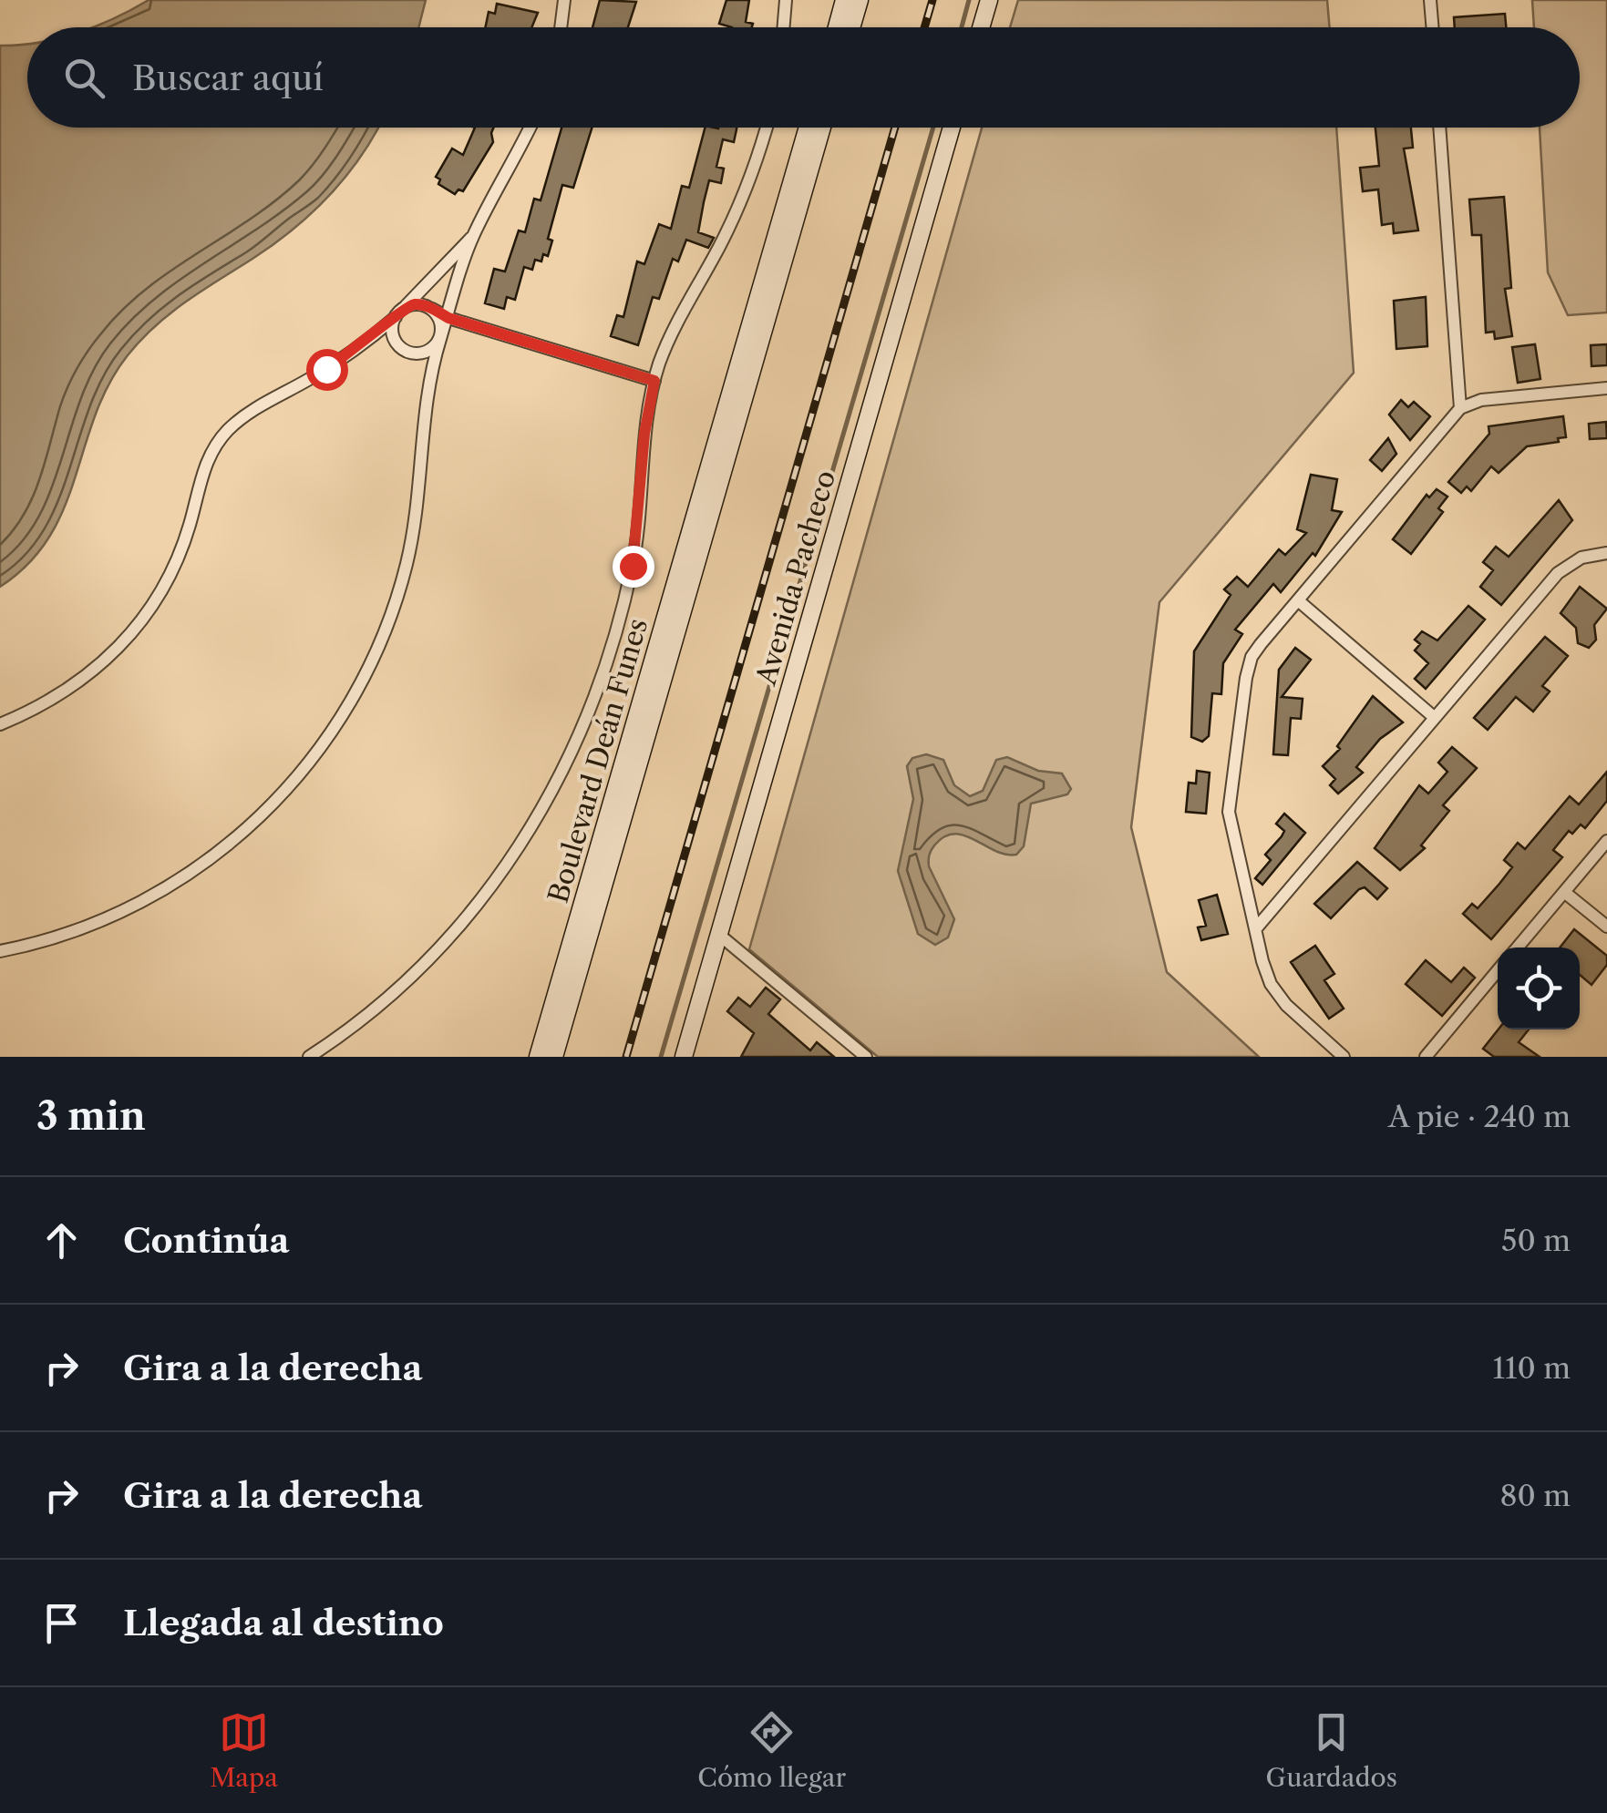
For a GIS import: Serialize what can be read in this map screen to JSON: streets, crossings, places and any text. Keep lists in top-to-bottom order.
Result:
{
  "streets": {
    "main road": ["Avenida Pacheco", "Boulevard Deán Funes"]
  },
  "page": {
    "search": "Buscar aquí",
    "heading": ["3 min", "A pie · 240 m"],
    "list": [
      ["Continúa", "50 m"],
      ["Gira a la derecha", "110 m"],
      ["Gira a la derecha", "80 m"],
      "Llegada al destino"
    ],
    "nav": ["Mapa", "Cómo llegar", "Guardados"]
  }
}
